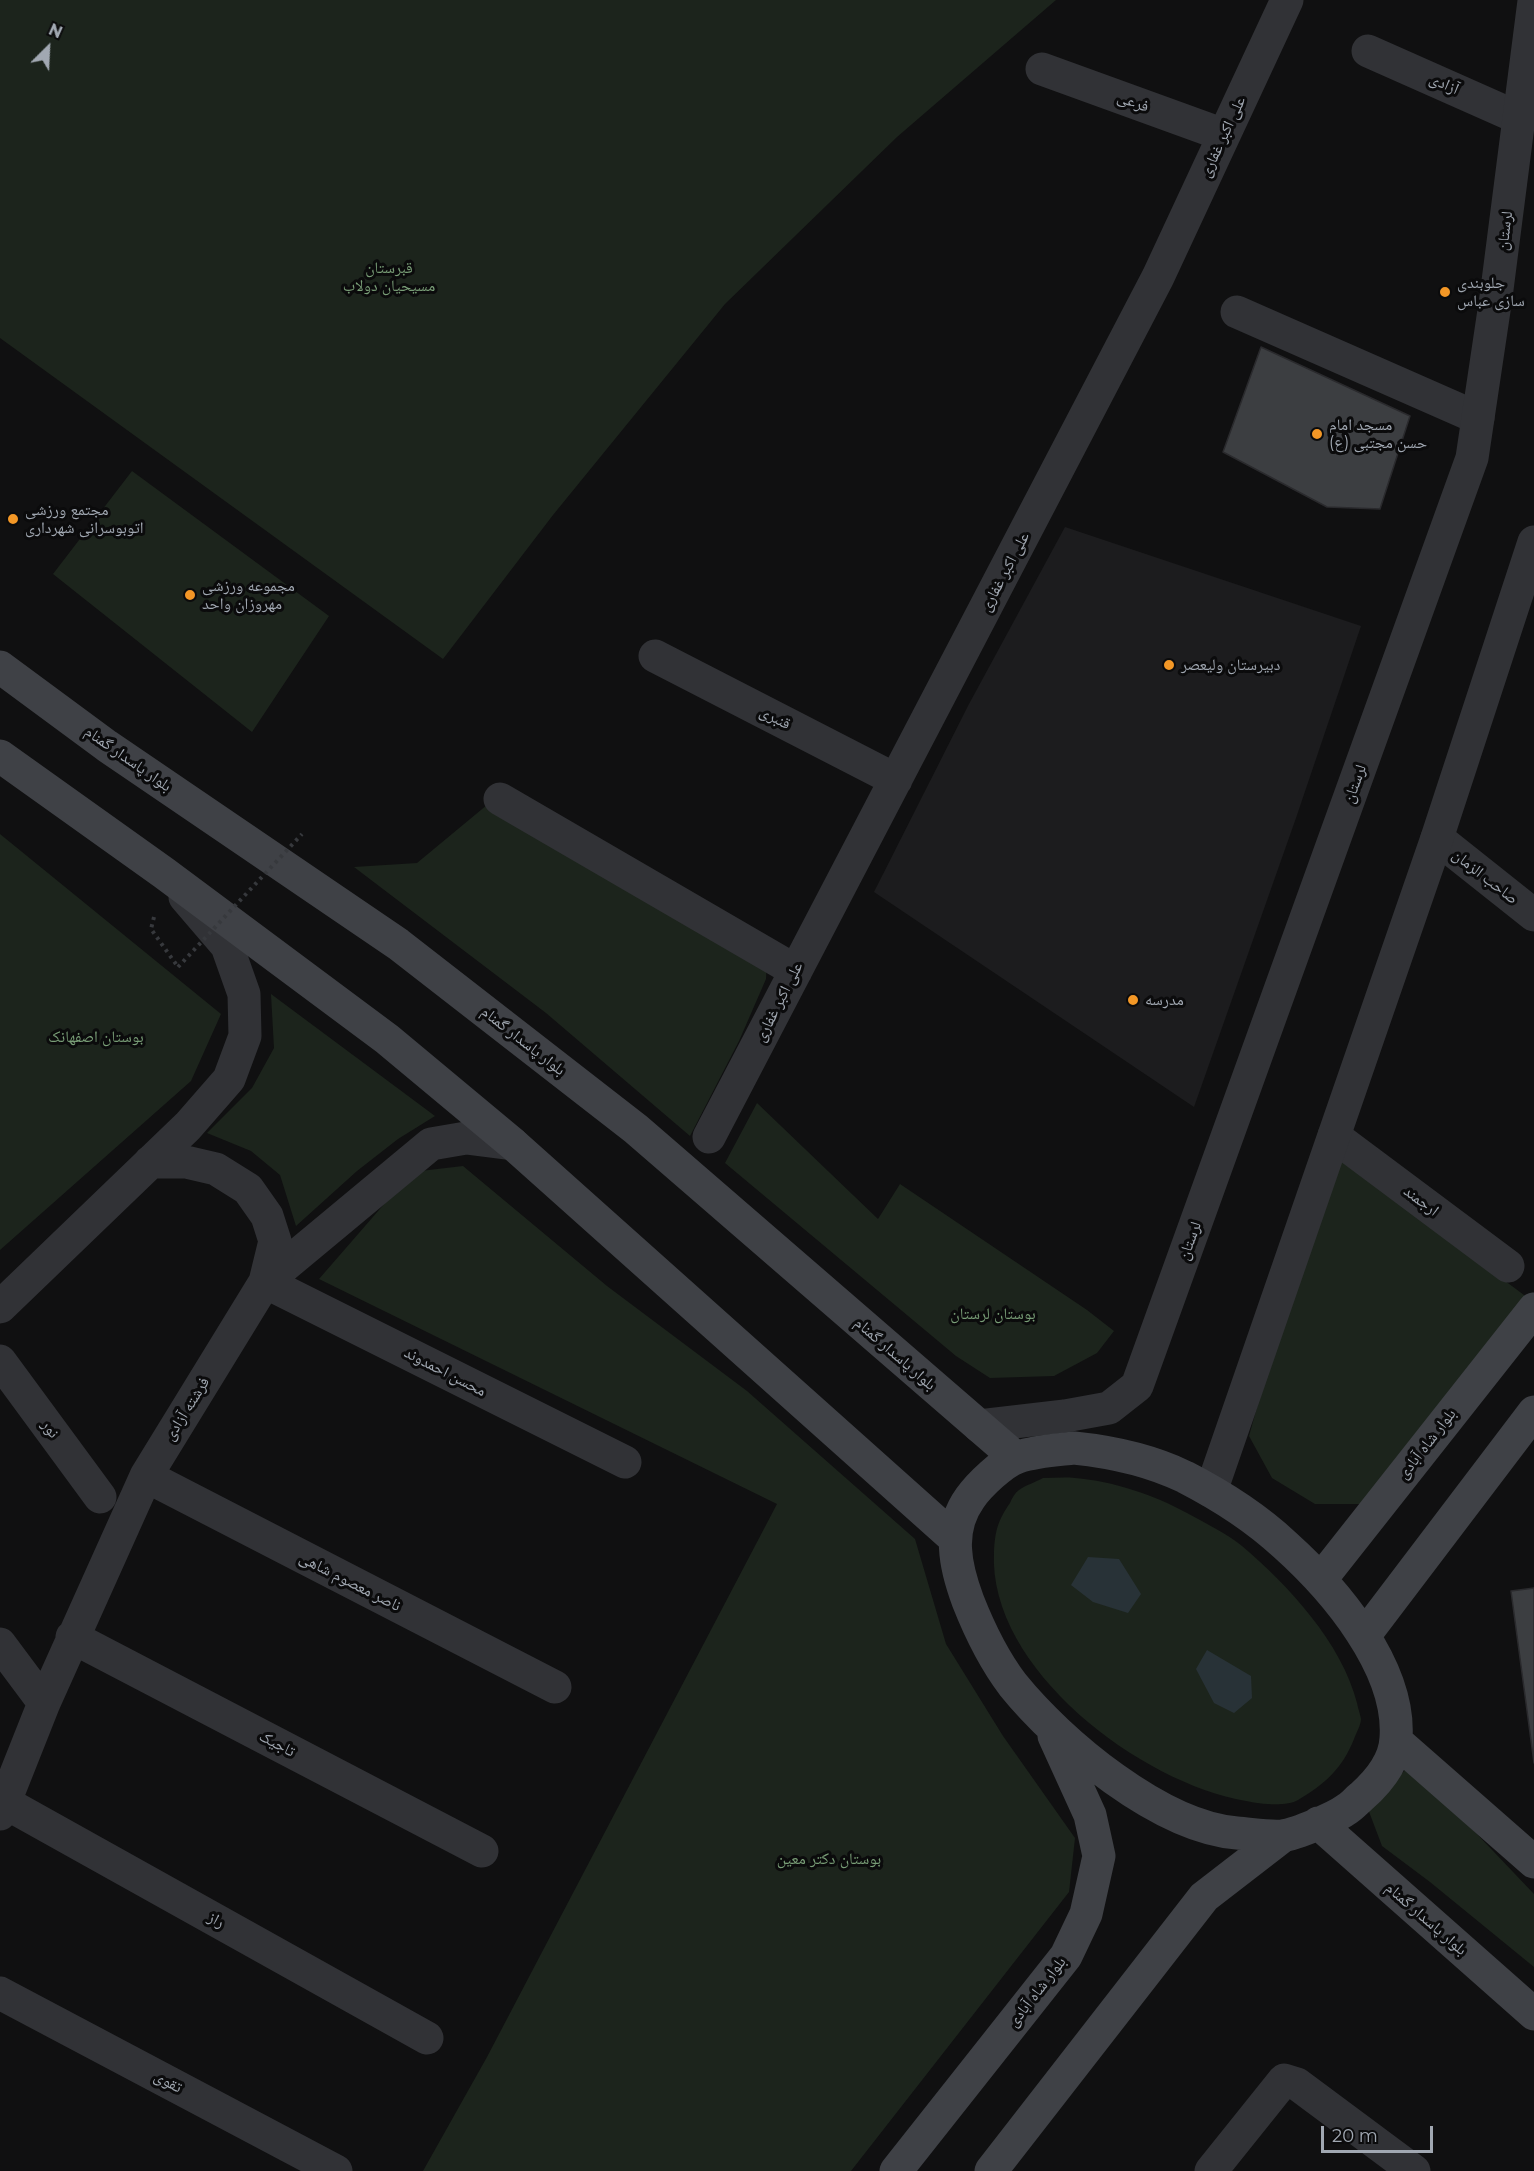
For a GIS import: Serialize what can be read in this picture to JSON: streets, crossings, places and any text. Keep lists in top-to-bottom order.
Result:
{
  "streets": {
    "main road": ["بلوار پاسدار گمنام", "بلوار شاه آبادی"],
    "street": [
      "آزادی",
      "فرعی",
      "علی اکبر غفاری",
      "لرستان",
      "قنبری",
      "صاحب الزمان",
      "ارجمند",
      "محسن احمدوند",
      "فرشته آزادی",
      "نور",
      "ناصر معصوم شاهی",
      "تاجیک",
      "راز",
      "تقوی"
    ]
  },
  "crossings": [
    ["آزادی", "لرستان"],
    ["فرعی", "علی اکبر غفاری"],
    ["علی اکبر غفاری", "قنبری"],
    ["لرستان", "بلوار پاسدار گمنام"],
    ["محسن احمدوند", "فرشته آزادی"],
    ["فرشته آزادی", "ناصر معصوم شاهی"],
    ["فرشته آزادی", "تاجیک"],
    ["فرشته آزادی", "راز"]
  ],
  "parks": [
    "قبرستان مسیحیان دولاب",
    "بوستان اصفهانک",
    "بوستان لرستان",
    "بوستان دکتر معین"
  ],
  "places": [
    "جلوبندی سازی عباس",
    "مسجد امام حسن مجتبی (ع)",
    "مجتمع ورزشی اتوبوسرانی شهرداری",
    "مجموعه ورزشی مهروزان واحد",
    "دبیرستان ولیعصر",
    "مدرسه"
  ],
  "scale_bar": "20 m",
  "north": "top right"
}
